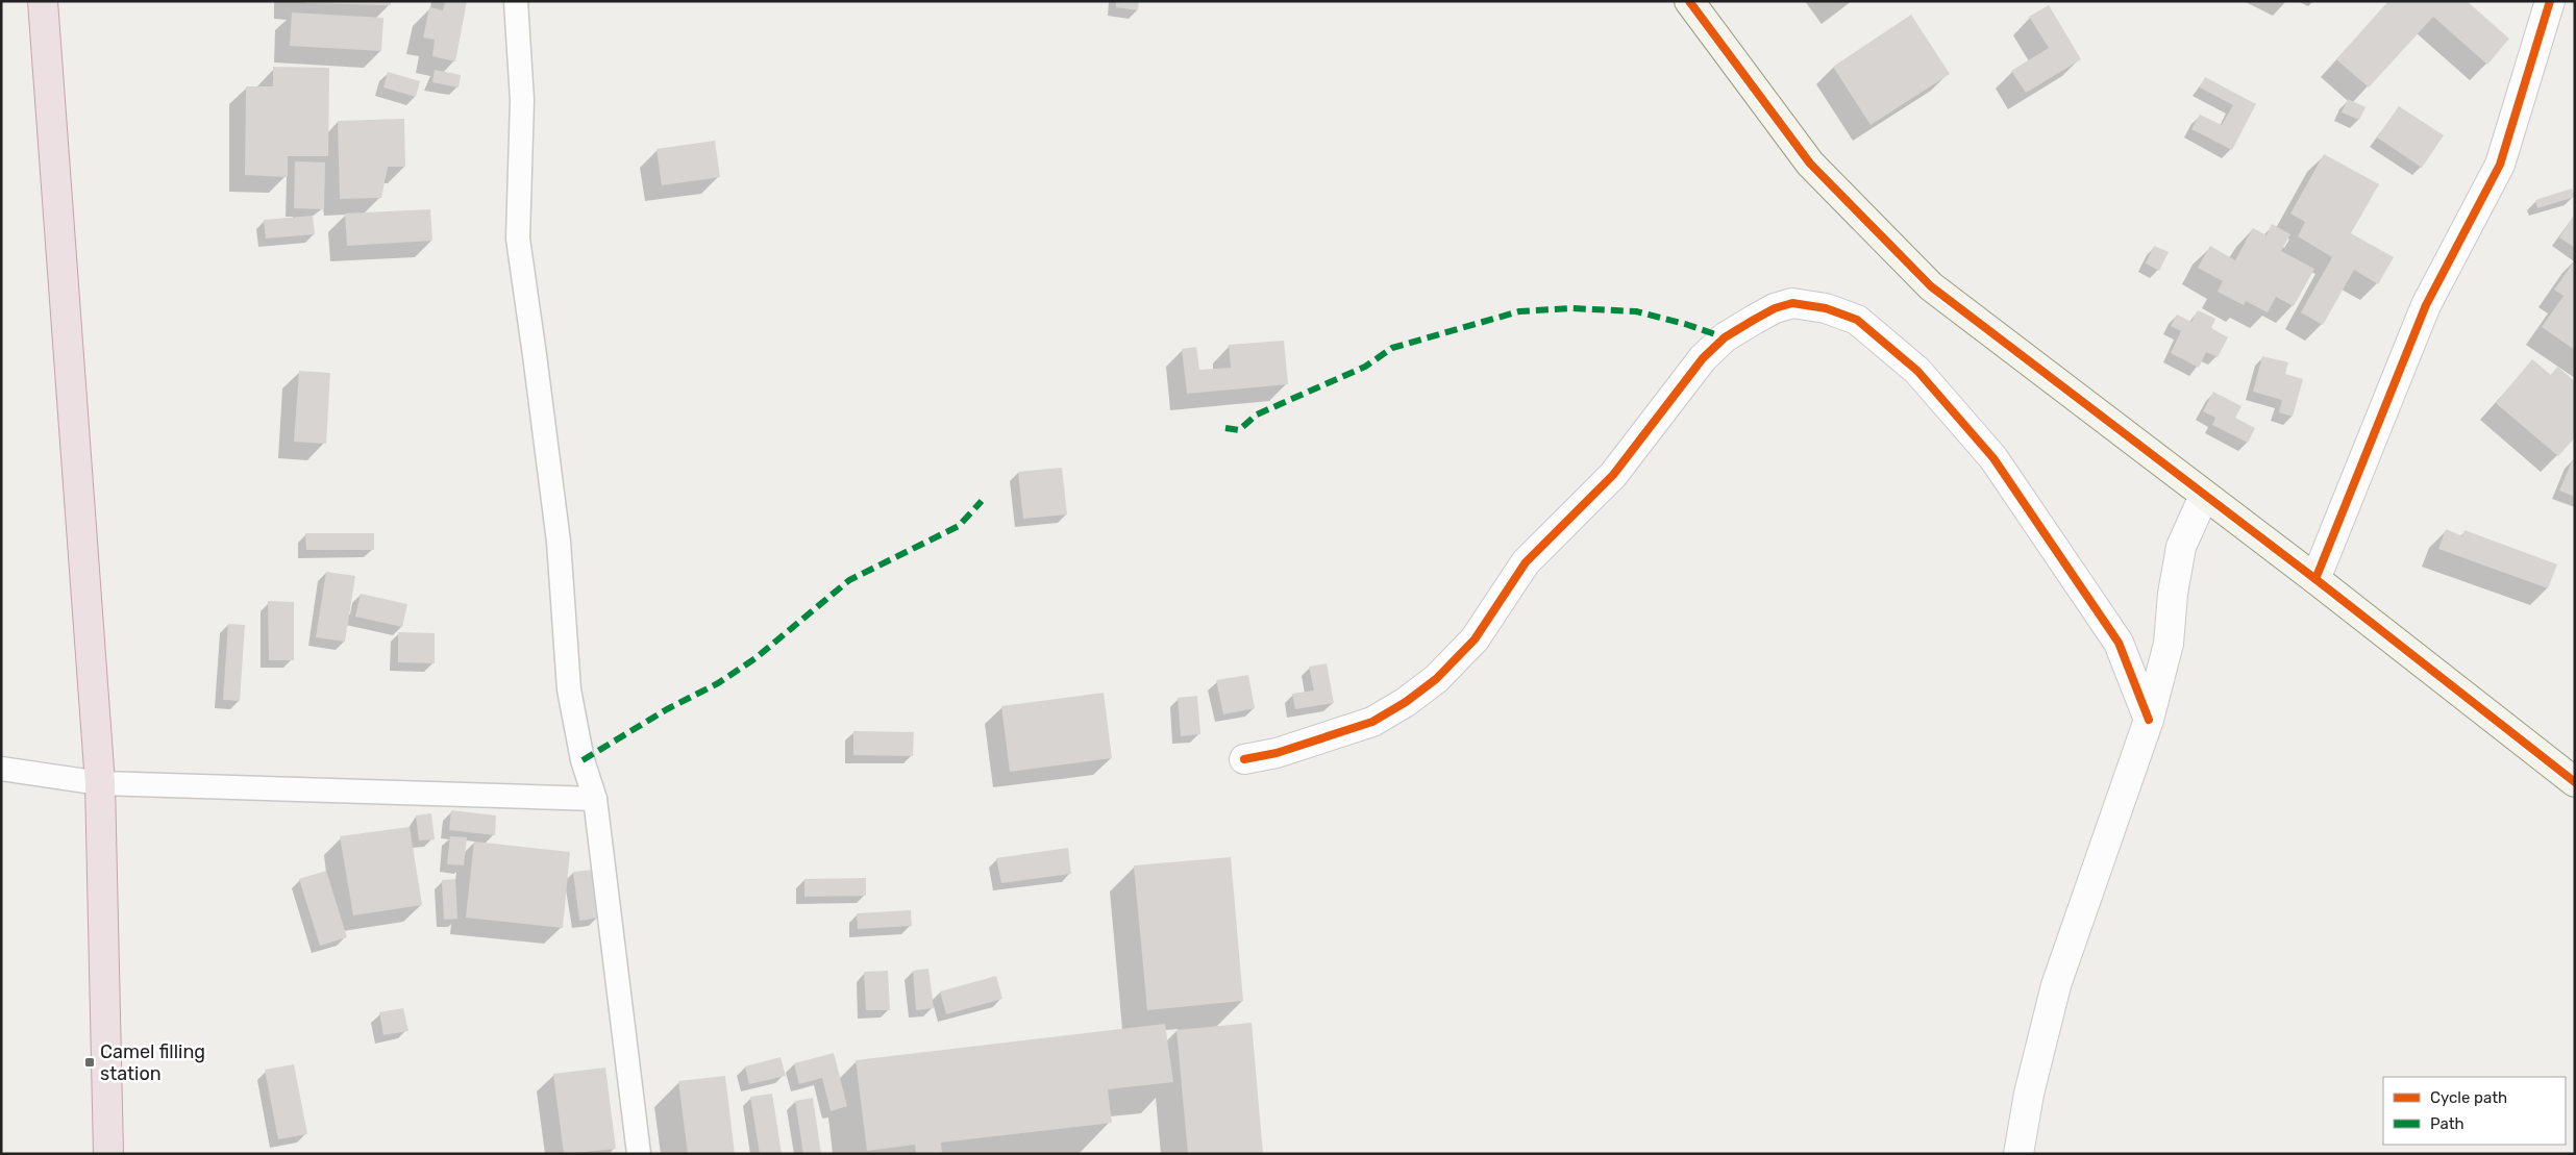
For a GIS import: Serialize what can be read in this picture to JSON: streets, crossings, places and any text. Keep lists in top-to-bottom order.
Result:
{
  "places": {
    "transit": ["Camel filling station"]
  },
  "legend": ["Cycle path", "Path"]
}
